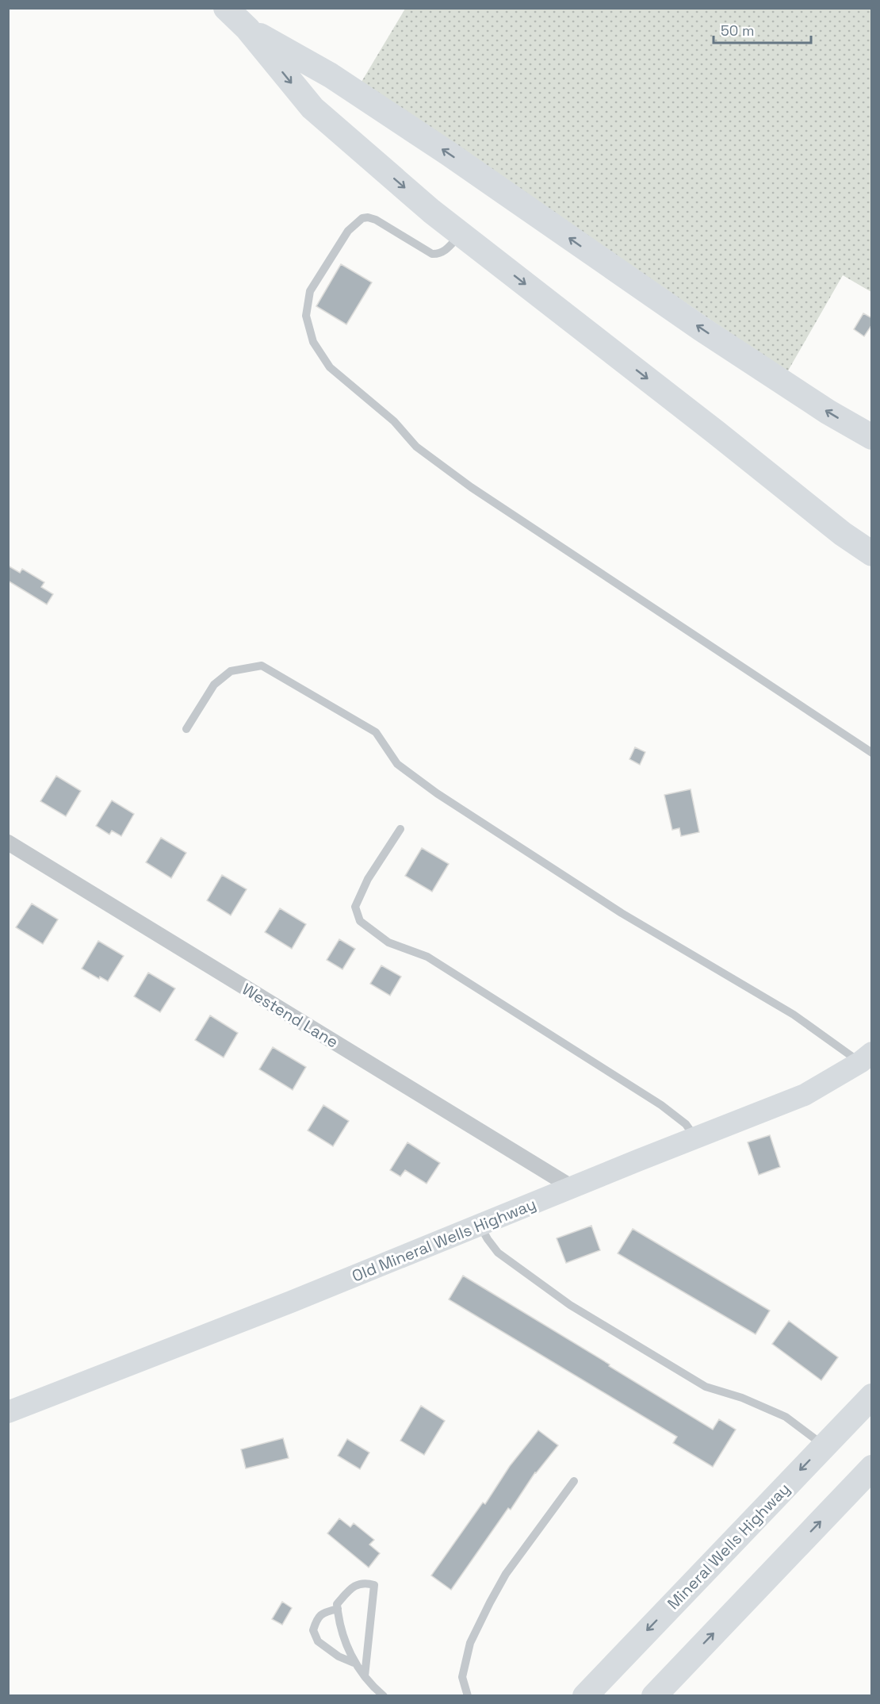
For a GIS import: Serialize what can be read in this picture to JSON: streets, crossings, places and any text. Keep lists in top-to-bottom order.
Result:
{
  "streets": {
    "main road": ["Mineral Wells Highway"],
    "street": ["Westend Lane", "Old Mineral Wells Highway"]
  },
  "crossings": [
    ["Westend Lane", "Old Mineral Wells Highway"]
  ],
  "scale_bar": "50 m"
}
